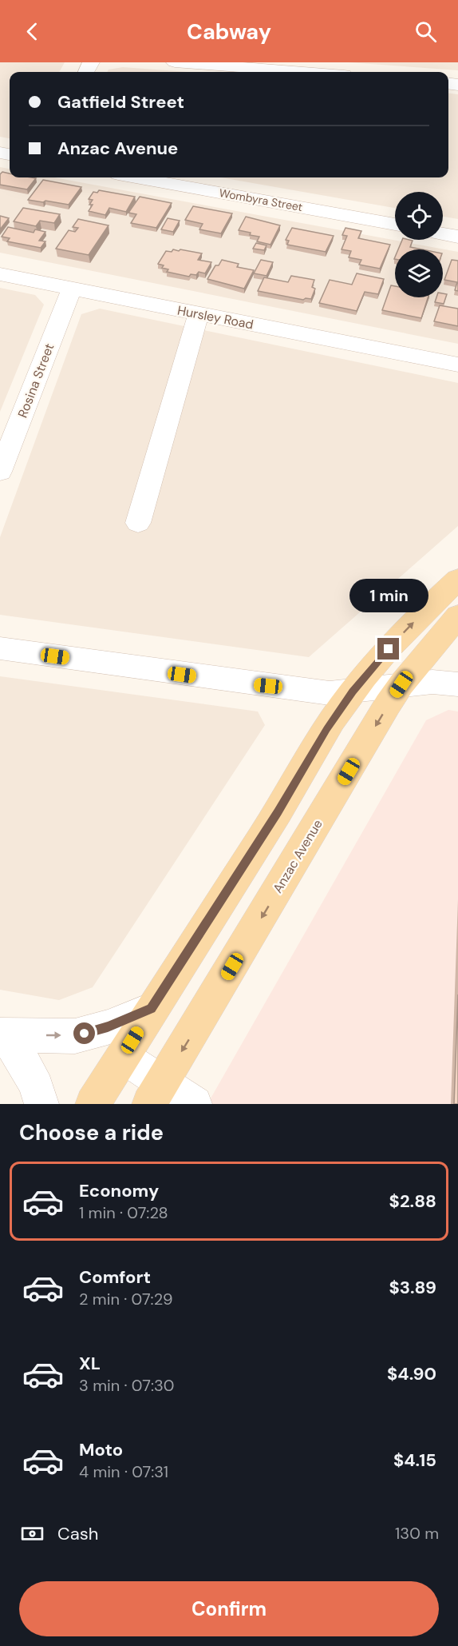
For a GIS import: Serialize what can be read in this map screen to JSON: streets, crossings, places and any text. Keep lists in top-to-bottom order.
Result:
{
  "streets": {
    "main road": ["Anzac Avenue"],
    "street": ["Wombyra Street", "Hursley Road", "Rosina Street"]
  },
  "crossings": [
    ["Hursley Road", "Rosina Street"]
  ],
  "page": {
    "header": "Cabway",
    "banner": ["Gatfield Street", "Anzac Avenue"],
    "bubble": "1 min",
    "heading": "Choose a ride",
    "list": [
      {
        "name": "Economy",
        "note": "1 min · 07:28",
        "value": "$2.88"
      },
      {
        "name": "Comfort",
        "note": "2 min · 07:29",
        "value": "$3.89"
      },
      {
        "name": "XL",
        "note": "3 min · 07:30",
        "value": "$4.90"
      },
      {
        "name": "Moto",
        "note": "4 min · 07:31",
        "value": "$4.15"
      }
    ],
    "pay": ["Cash", "130 m"],
    "buttons": "Confirm"
  }
}
